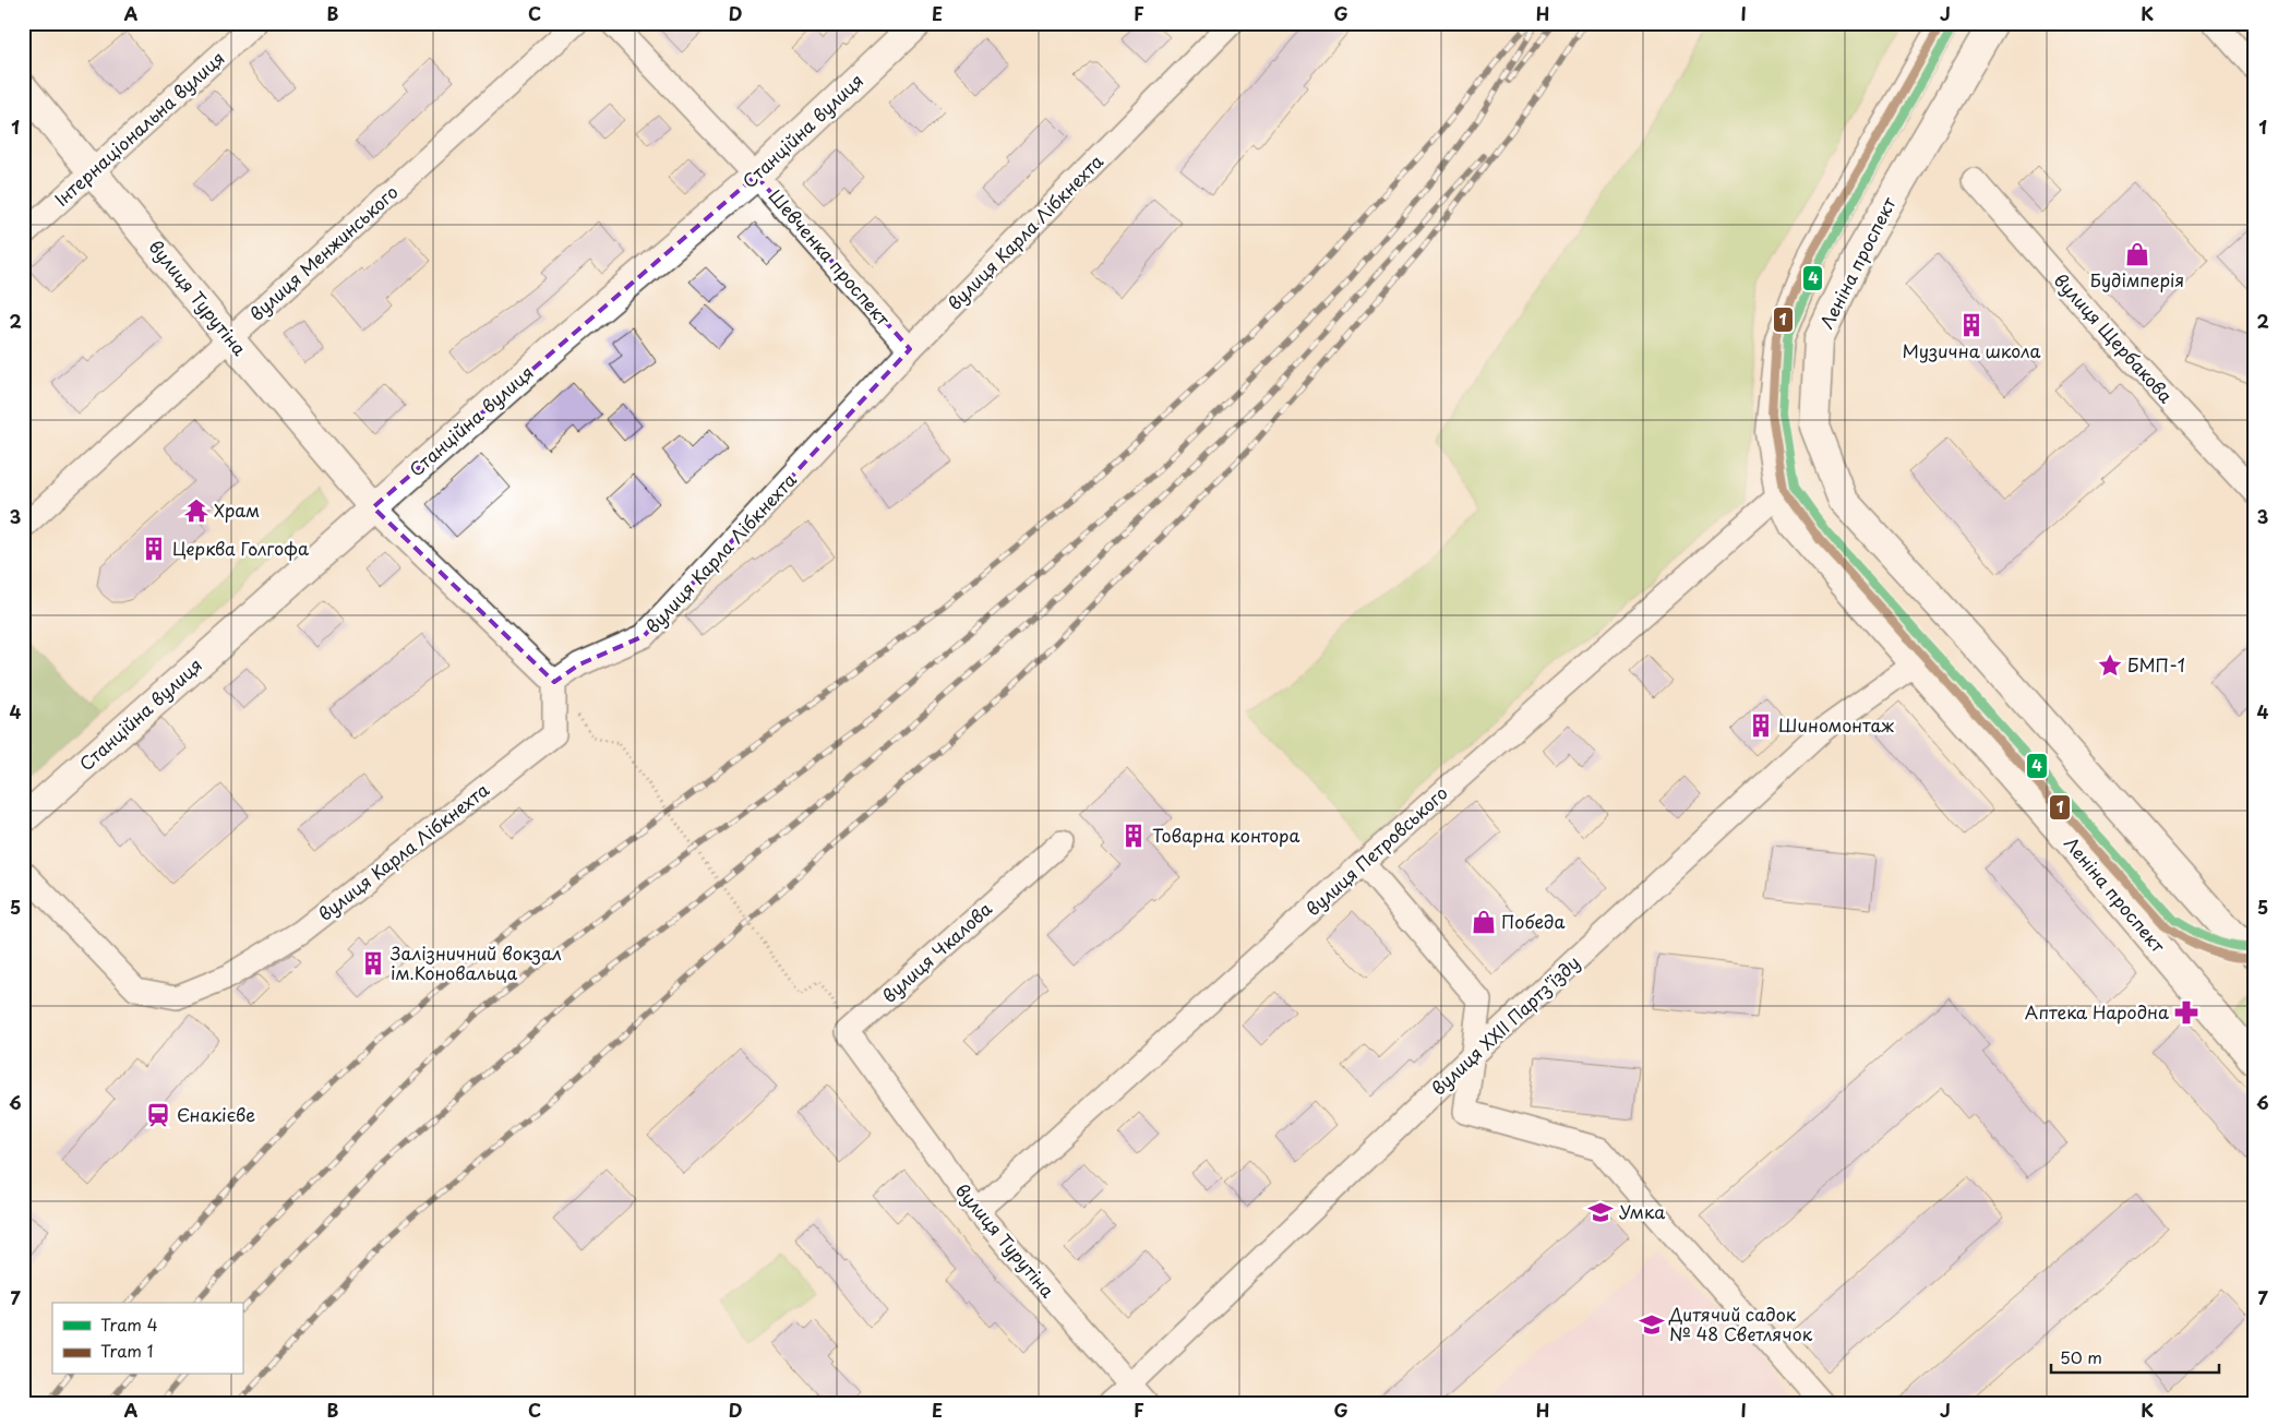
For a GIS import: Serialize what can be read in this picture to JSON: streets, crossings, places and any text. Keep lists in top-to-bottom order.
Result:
{
  "streets": {
    "street": [
      "Інтернаціональна вулиця",
      "Станційна вулиця",
      "вулиця Карла Лібкнехта",
      "вулиця Менжинського",
      "Шевченка проспект",
      "Леніна проспект",
      "вулиця Турутіна",
      "вулиця Щербакова",
      "вулиця Петровського",
      "вулиця Чкалова",
      "вулиця XXII Партз'їзду"
    ]
  },
  "crossings": [
    ["Інтернаціональна вулиця", "вулиця Турутіна"],
    ["Станційна вулиця", "Шевченка проспект"],
    ["Станційна вулиця", "вулиця Турутіна"],
    ["вулиця Карла Лібкнехта", "Шевченка проспект"],
    ["вулиця Менжинського", "вулиця Турутіна"],
    ["Леніна проспект", "вулиця Петровського"],
    ["Леніна проспект", "вулиця XXII Партз'їзду"],
    ["вулиця Турутіна", "вулиця Петровського"],
    ["вулиця Турутіна", "вулиця Чкалова"],
    ["вулиця Турутіна", "вулиця XXII Партз'їзду"]
  ],
  "places": {
    "shop": ["Будімперія", "Победа"],
    "building": [
      "Музична школа",
      "Церква Голгофа",
      "Шиномонтаж",
      "Товарна контора",
      "Залізничний вокзал ім.Коновальца"
    ],
    "temple": ["Храм"],
    "place": ["БМП-1"],
    "pharmacy": ["Аптека Народна"],
    "station": ["Єнакієве"],
    "school or university": ["Умка", "Дитячий садок № 48 Светлячок"]
  },
  "lines": ["tram line 4", "tram line 1"],
  "legend": ["Tram 4", "Tram 1"],
  "scale_bar": "50 m",
  "grid": {
    "columns": [
      "A",
      "B",
      "C",
      "D",
      "E",
      "F",
      "G",
      "H",
      "I",
      "J",
      "K"
    ],
    "rows": [
      "1",
      "2",
      "3",
      "4",
      "5",
      "6",
      "7"
    ]
  }
}
